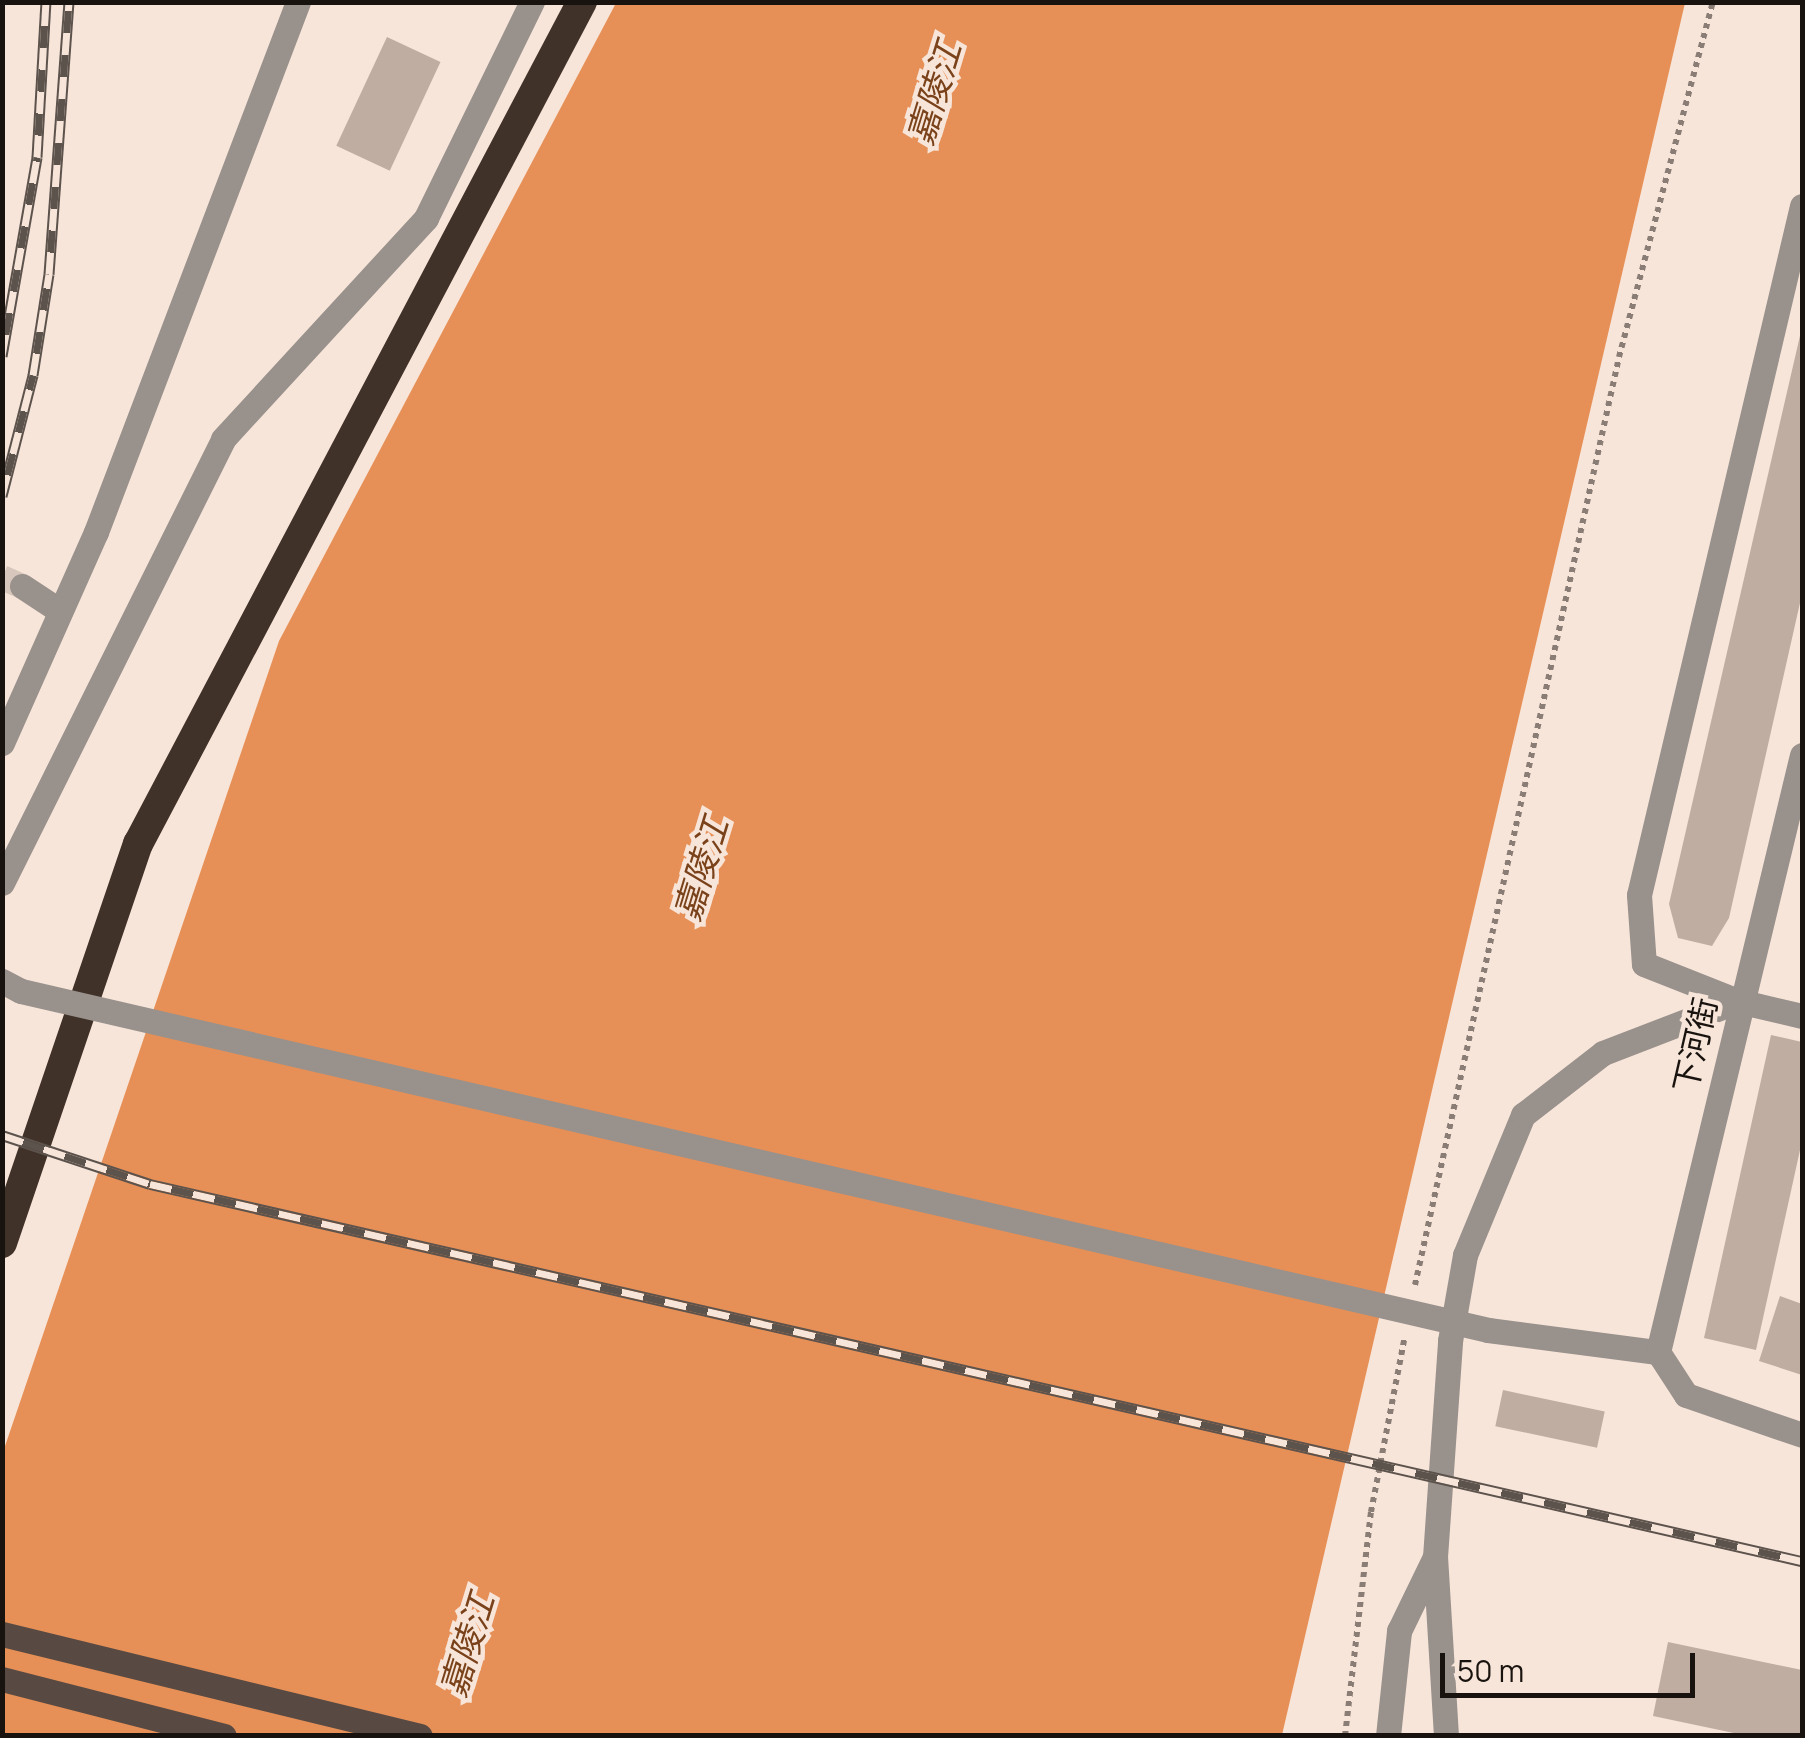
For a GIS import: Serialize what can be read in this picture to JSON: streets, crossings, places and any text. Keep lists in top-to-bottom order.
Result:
{
  "streets": {
    "street": ["下河街"]
  },
  "water": ["嘉陵江"],
  "scale_bar": "50 m"
}
